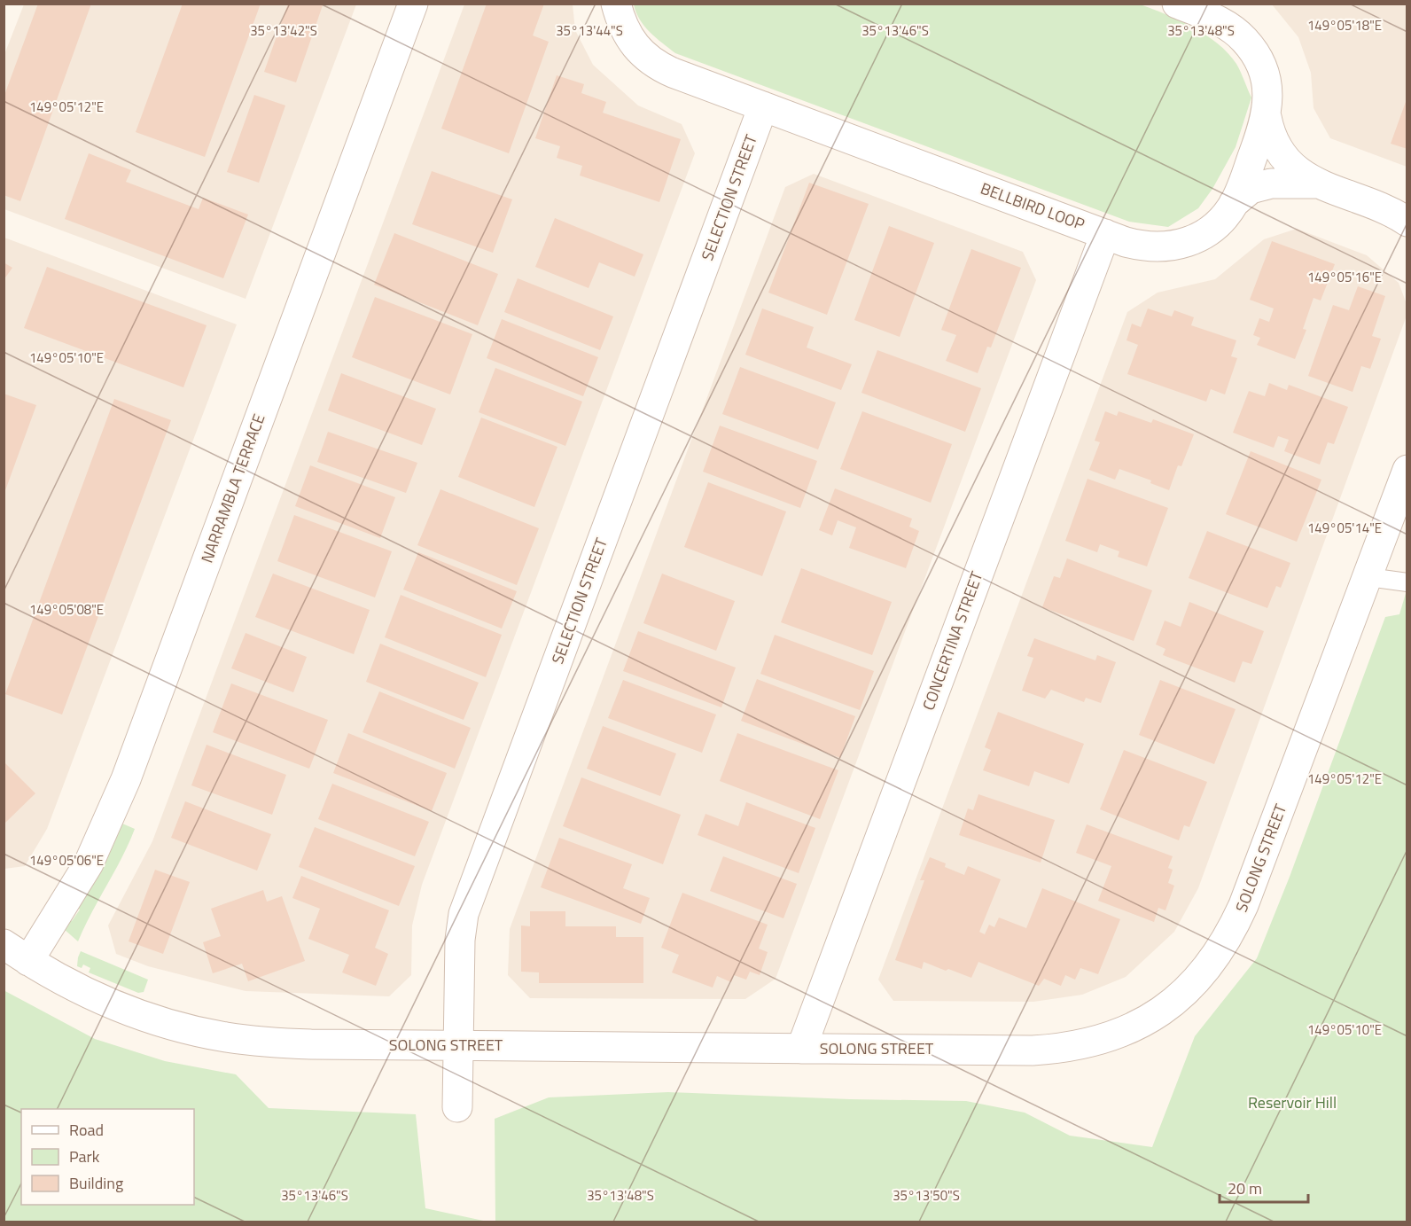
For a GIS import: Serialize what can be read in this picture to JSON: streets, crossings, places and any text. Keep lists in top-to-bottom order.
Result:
{
  "streets": {
    "street": [
      "SELECTION STREET",
      "BELLBIRD LOOP",
      "NARRAMBLA TERRACE",
      "CONCERTINA STREET",
      "SOLONG STREET"
    ]
  },
  "crossings": [
    ["SELECTION STREET", "BELLBIRD LOOP"],
    ["SELECTION STREET", "SOLONG STREET"],
    ["BELLBIRD LOOP", "CONCERTINA STREET"],
    ["NARRAMBLA TERRACE", "SOLONG STREET"],
    ["CONCERTINA STREET", "SOLONG STREET"]
  ],
  "parks": ["Reservoir Hill"],
  "legend": ["Road", "Park", "Building"],
  "scale_bar": "20 m",
  "coordinates": [
    "149°05'18\"E",
    "35°13'42\"S",
    "35°13'44\"S",
    "35°13'46\"S",
    "35°13'48\"S",
    "149°05'12\"E",
    "149°05'16\"E",
    "149°05'10\"E",
    "149°05'14\"E",
    "149°05'08\"E",
    "149°05'06\"E",
    "35°13'50\"S"
  ]
}
